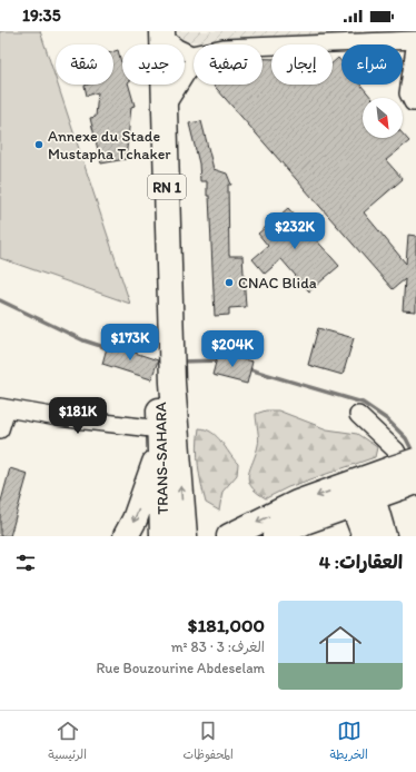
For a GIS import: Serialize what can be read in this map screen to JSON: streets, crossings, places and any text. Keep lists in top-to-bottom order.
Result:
{
  "streets": {
    "highway": ["RN 1", "TRANS-SAHARA"]
  },
  "crossings": [
    ["RN 1", "TRANS-SAHARA"]
  ],
  "places": ["Annexe du Stade Mustapha Tchaker", "CNAC Blida"],
  "north": "bottom right",
  "page": {
    "status": "19:35",
    "chip": [
      "شراء",
      "إيجار",
      "تصفية",
      "جديد",
      "شقة"
    ],
    "price": [
      "$232K",
      "$173K",
      "$204K",
      "$181K"
    ],
    "heading": "العقارات: 4",
    "list": [
      {
        "name": "$181,000",
        "note": "الغرف: 3 · 83 m² · Rue Bouzourine Abdeselam"
      }
    ],
    "tabs": ["الخريطة", "المحفوظات", "الرئيسية"]
  }
}
